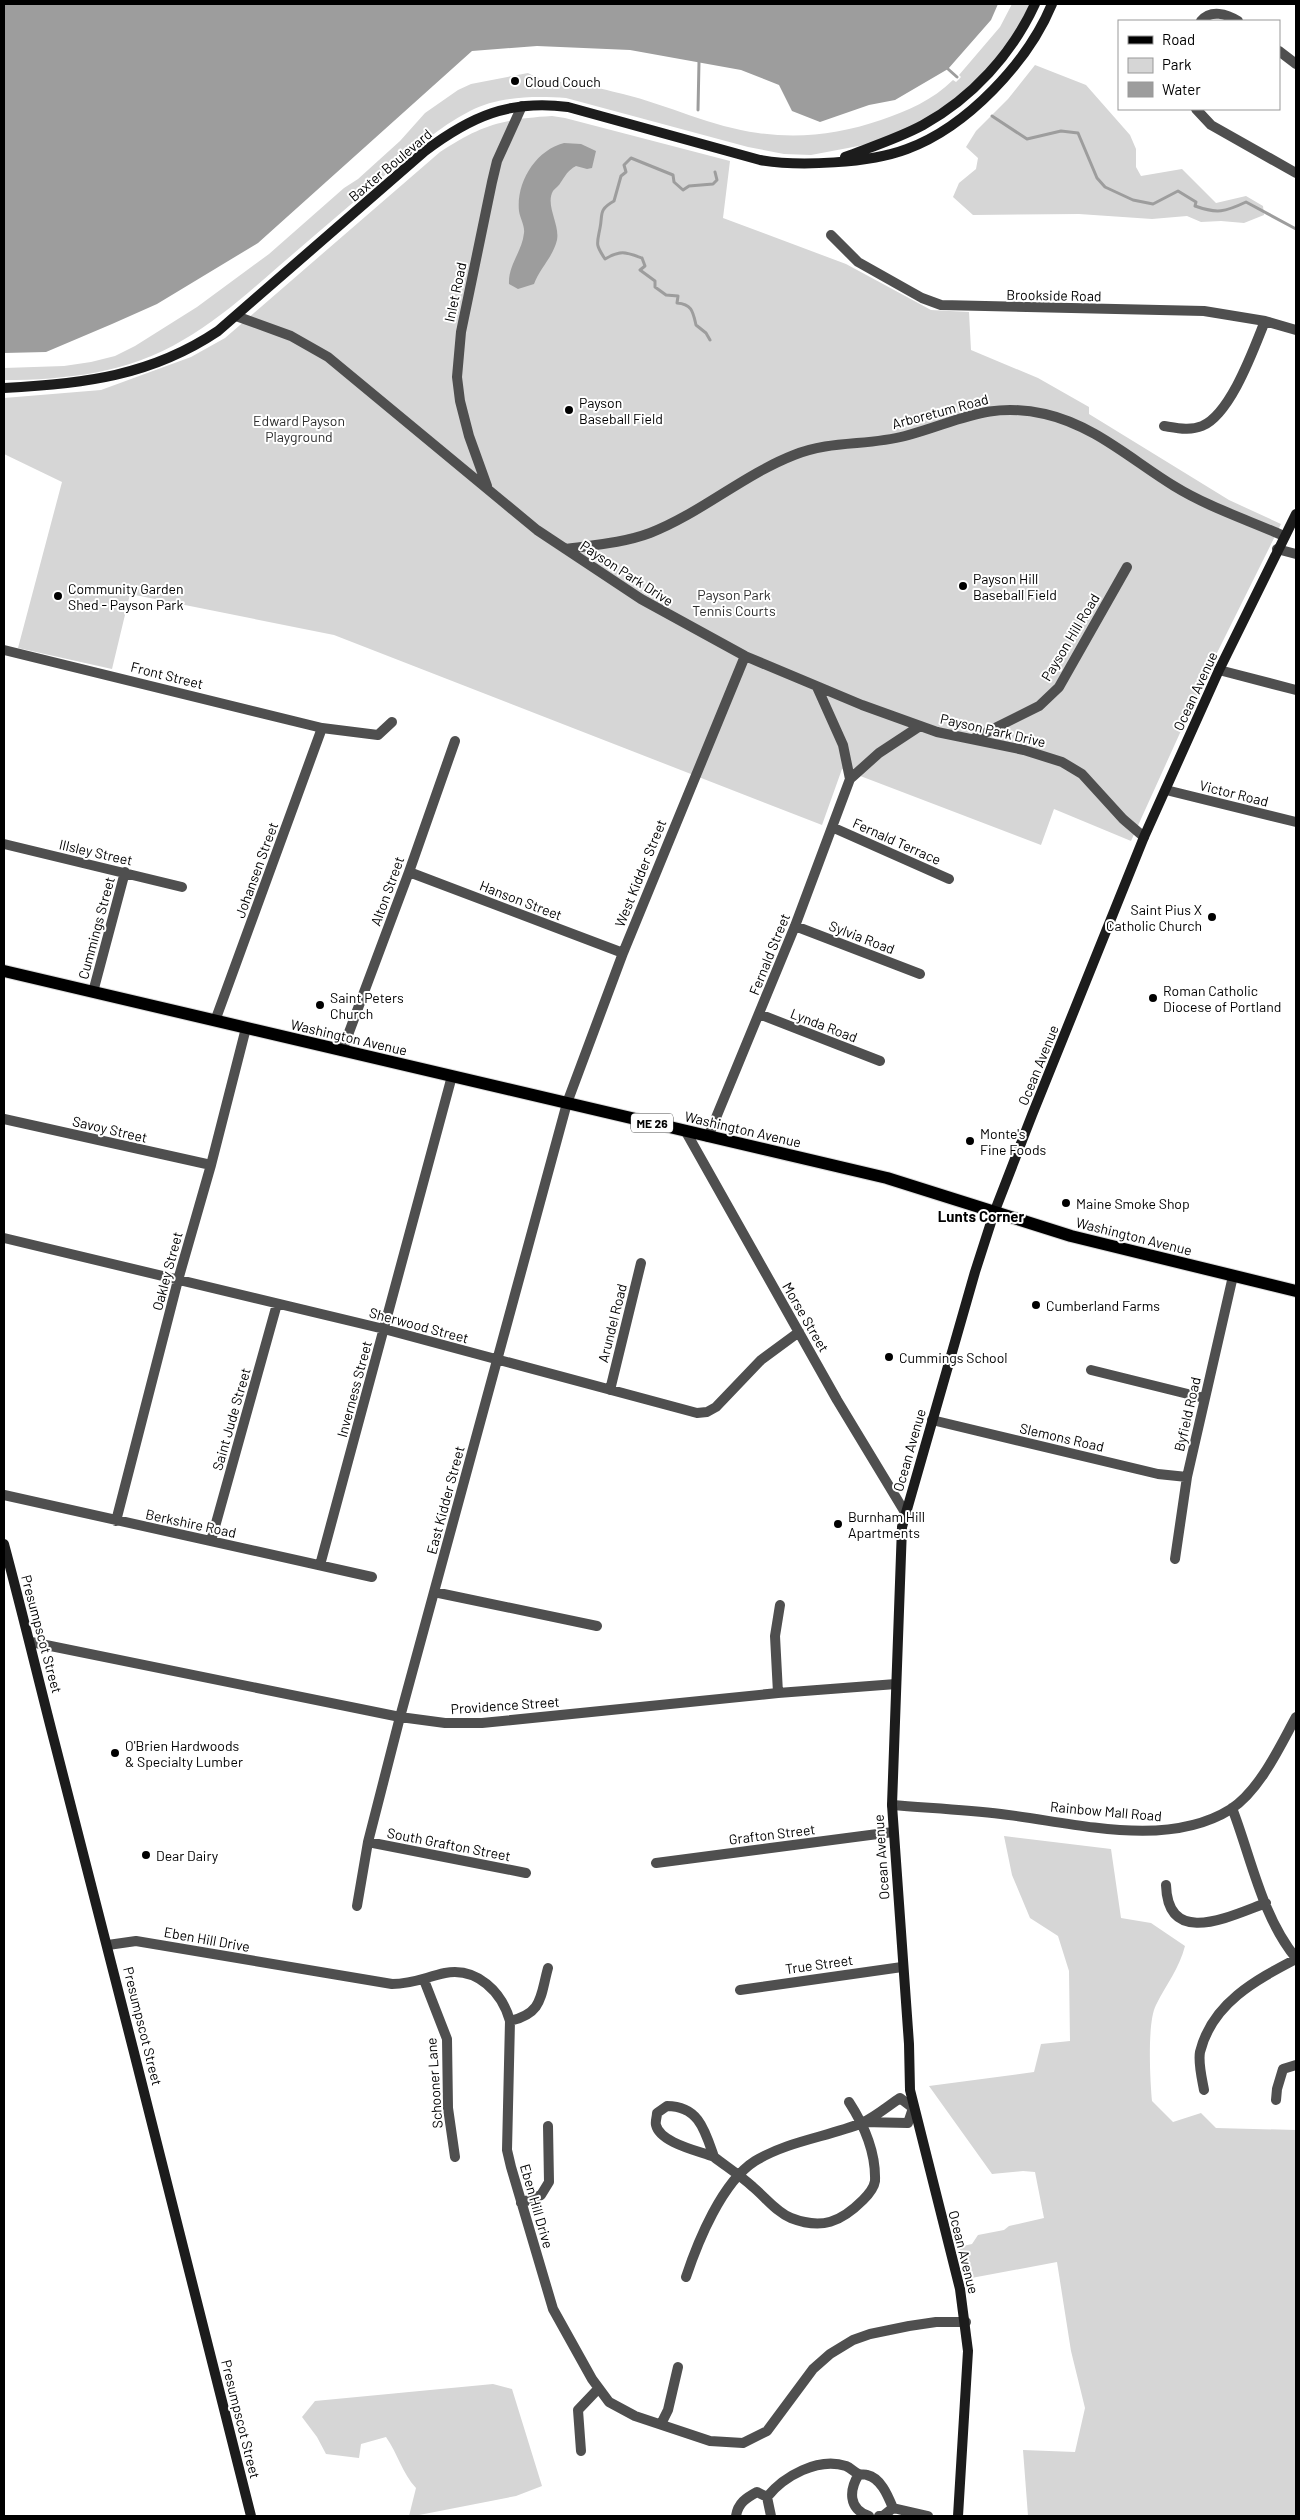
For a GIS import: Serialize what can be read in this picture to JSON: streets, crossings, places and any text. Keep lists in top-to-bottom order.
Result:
{
  "streets": {
    "main road": ["Washington Avenue", "ME 26"],
    "street": [
      "Baxter Boulevard",
      "Inlet Road",
      "Brookside Road",
      "Arboretum Road",
      "Payson Park Drive",
      "Payson Hill Road",
      "Front Street",
      "Ocean Avenue",
      "Victor Road",
      "Fernald Terrace",
      "Illsley Street",
      "Johansen Street",
      "West Kidder Street",
      "Alton Street",
      "Hanson Street",
      "Cummings Street",
      "Sylvia Road",
      "Fernald Street",
      "Lynda Road",
      "Savoy Street",
      "Oakley Street",
      "Morse Street",
      "Arundel Road",
      "Sherwood Street",
      "Inverness Street",
      "Byfield Road",
      "Saint Jude Street",
      "Slemons Road",
      "East Kidder Street",
      "Berkshire Road",
      "Presumpscot Street",
      "Providence Street",
      "Rainbow Mall Road",
      "Grafton Street",
      "South Grafton Street",
      "Eben Hill Drive",
      "True Street",
      "Schooner Lane"
    ]
  },
  "crossings": [
    ["Baxter Boulevard", "Inlet Road"],
    ["Baxter Boulevard", "Payson Park Drive"],
    ["Inlet Road", "Payson Park Drive"],
    ["Arboretum Road", "Payson Park Drive"],
    ["Arboretum Road", "Ocean Avenue"],
    ["Payson Park Drive", "Payson Hill Road"],
    ["Payson Park Drive", "Ocean Avenue"],
    ["Payson Park Drive", "West Kidder Street"],
    ["Payson Park Drive", "Fernald Street"],
    ["Front Street", "Johansen Street"],
    ["Ocean Avenue", "Victor Road"],
    ["Ocean Avenue", "Washington Avenue"],
    ["Ocean Avenue", "Morse Street"],
    ["Ocean Avenue", "Slemons Road"],
    ["Ocean Avenue", "Providence Street"],
    ["Ocean Avenue", "Rainbow Mall Road"],
    ["Ocean Avenue", "Grafton Street"],
    ["Ocean Avenue", "Eben Hill Drive"],
    ["Ocean Avenue", "True Street"],
    ["Fernald Terrace", "Fernald Street"],
    ["Illsley Street", "Cummings Street"],
    ["Johansen Street", "Washington Avenue"],
    ["West Kidder Street", "Hanson Street"],
    ["West Kidder Street", "Washington Avenue"],
    ["West Kidder Street", "East Kidder Street"],
    ["Alton Street", "Hanson Street"],
    ["Alton Street", "Washington Avenue"],
    ["Cummings Street", "Washington Avenue"],
    ["Sylvia Road", "Fernald Street"],
    ["Fernald Street", "Lynda Road"],
    ["Fernald Street", "Washington Avenue"],
    ["Washington Avenue", "Oakley Street"],
    ["Washington Avenue", "Morse Street"],
    ["Washington Avenue", "Inverness Street"],
    ["Washington Avenue", "Byfield Road"],
    ["Washington Avenue", "East Kidder Street"],
    ["Savoy Street", "Oakley Street"],
    ["Oakley Street", "Sherwood Street"],
    ["Oakley Street", "Berkshire Road"],
    ["Morse Street", "Sherwood Street"],
    ["Arundel Road", "Sherwood Street"],
    ["Sherwood Street", "Inverness Street"],
    ["Sherwood Street", "Saint Jude Street"],
    ["Sherwood Street", "East Kidder Street"],
    ["Inverness Street", "Berkshire Road"],
    ["Byfield Road", "Slemons Road"],
    ["Saint Jude Street", "Berkshire Road"],
    ["East Kidder Street", "Providence Street"],
    ["East Kidder Street", "South Grafton Street"],
    ["Presumpscot Street", "Providence Street"],
    ["Presumpscot Street", "Eben Hill Drive"],
    ["Eben Hill Drive", "Schooner Lane"]
  ],
  "districts": ["Lunts Corner"],
  "parks": ["Edward Payson Playground", "Payson Park Tennis Courts"],
  "places": [
    "Cloud Couch",
    "Payson Baseball Field",
    "Payson Hill Baseball Field",
    "Community Garden Shed - Payson Park",
    "Saint Pius X Catholic Church",
    "Roman Catholic Diocese of Portland",
    "Saint Peters Church",
    "Monte's Fine Foods",
    "Maine Smoke Shop",
    "Cumberland Farms",
    "Cummings School",
    "Burnham Hill Apartments",
    "O'Brien Hardwoods & Specialty Lumber",
    "Dear Dairy"
  ],
  "legend": ["Road", "Park", "Water"]
}
